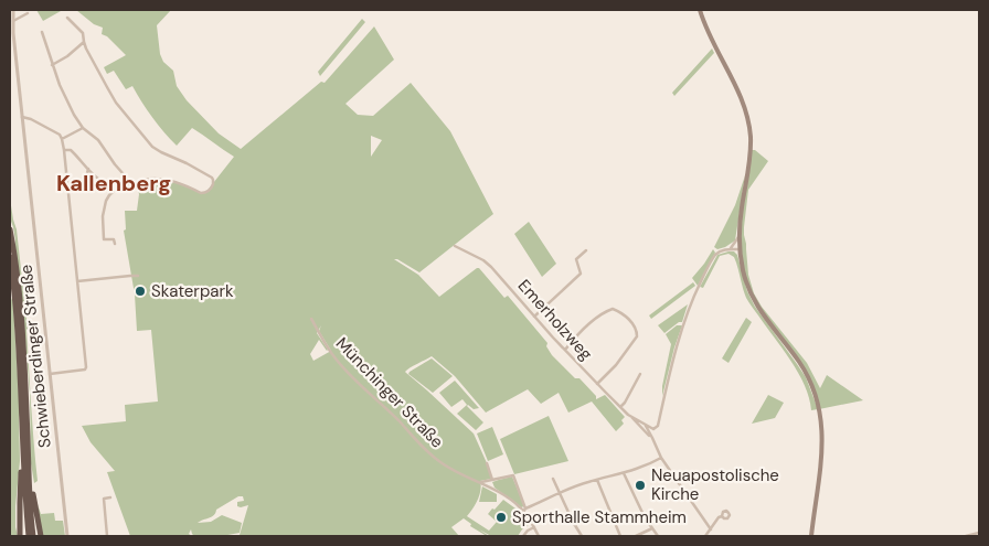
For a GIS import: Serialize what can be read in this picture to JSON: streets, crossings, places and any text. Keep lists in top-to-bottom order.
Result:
{
  "streets": {
    "street": ["Emerholzweg", "Schwieberdinger Straße", "Münchinger Straße"]
  },
  "districts": ["Kallenberg"],
  "places": ["Skaterpark", "Neuapostolische Kirche", "Sporthalle Stammheim"]
}
